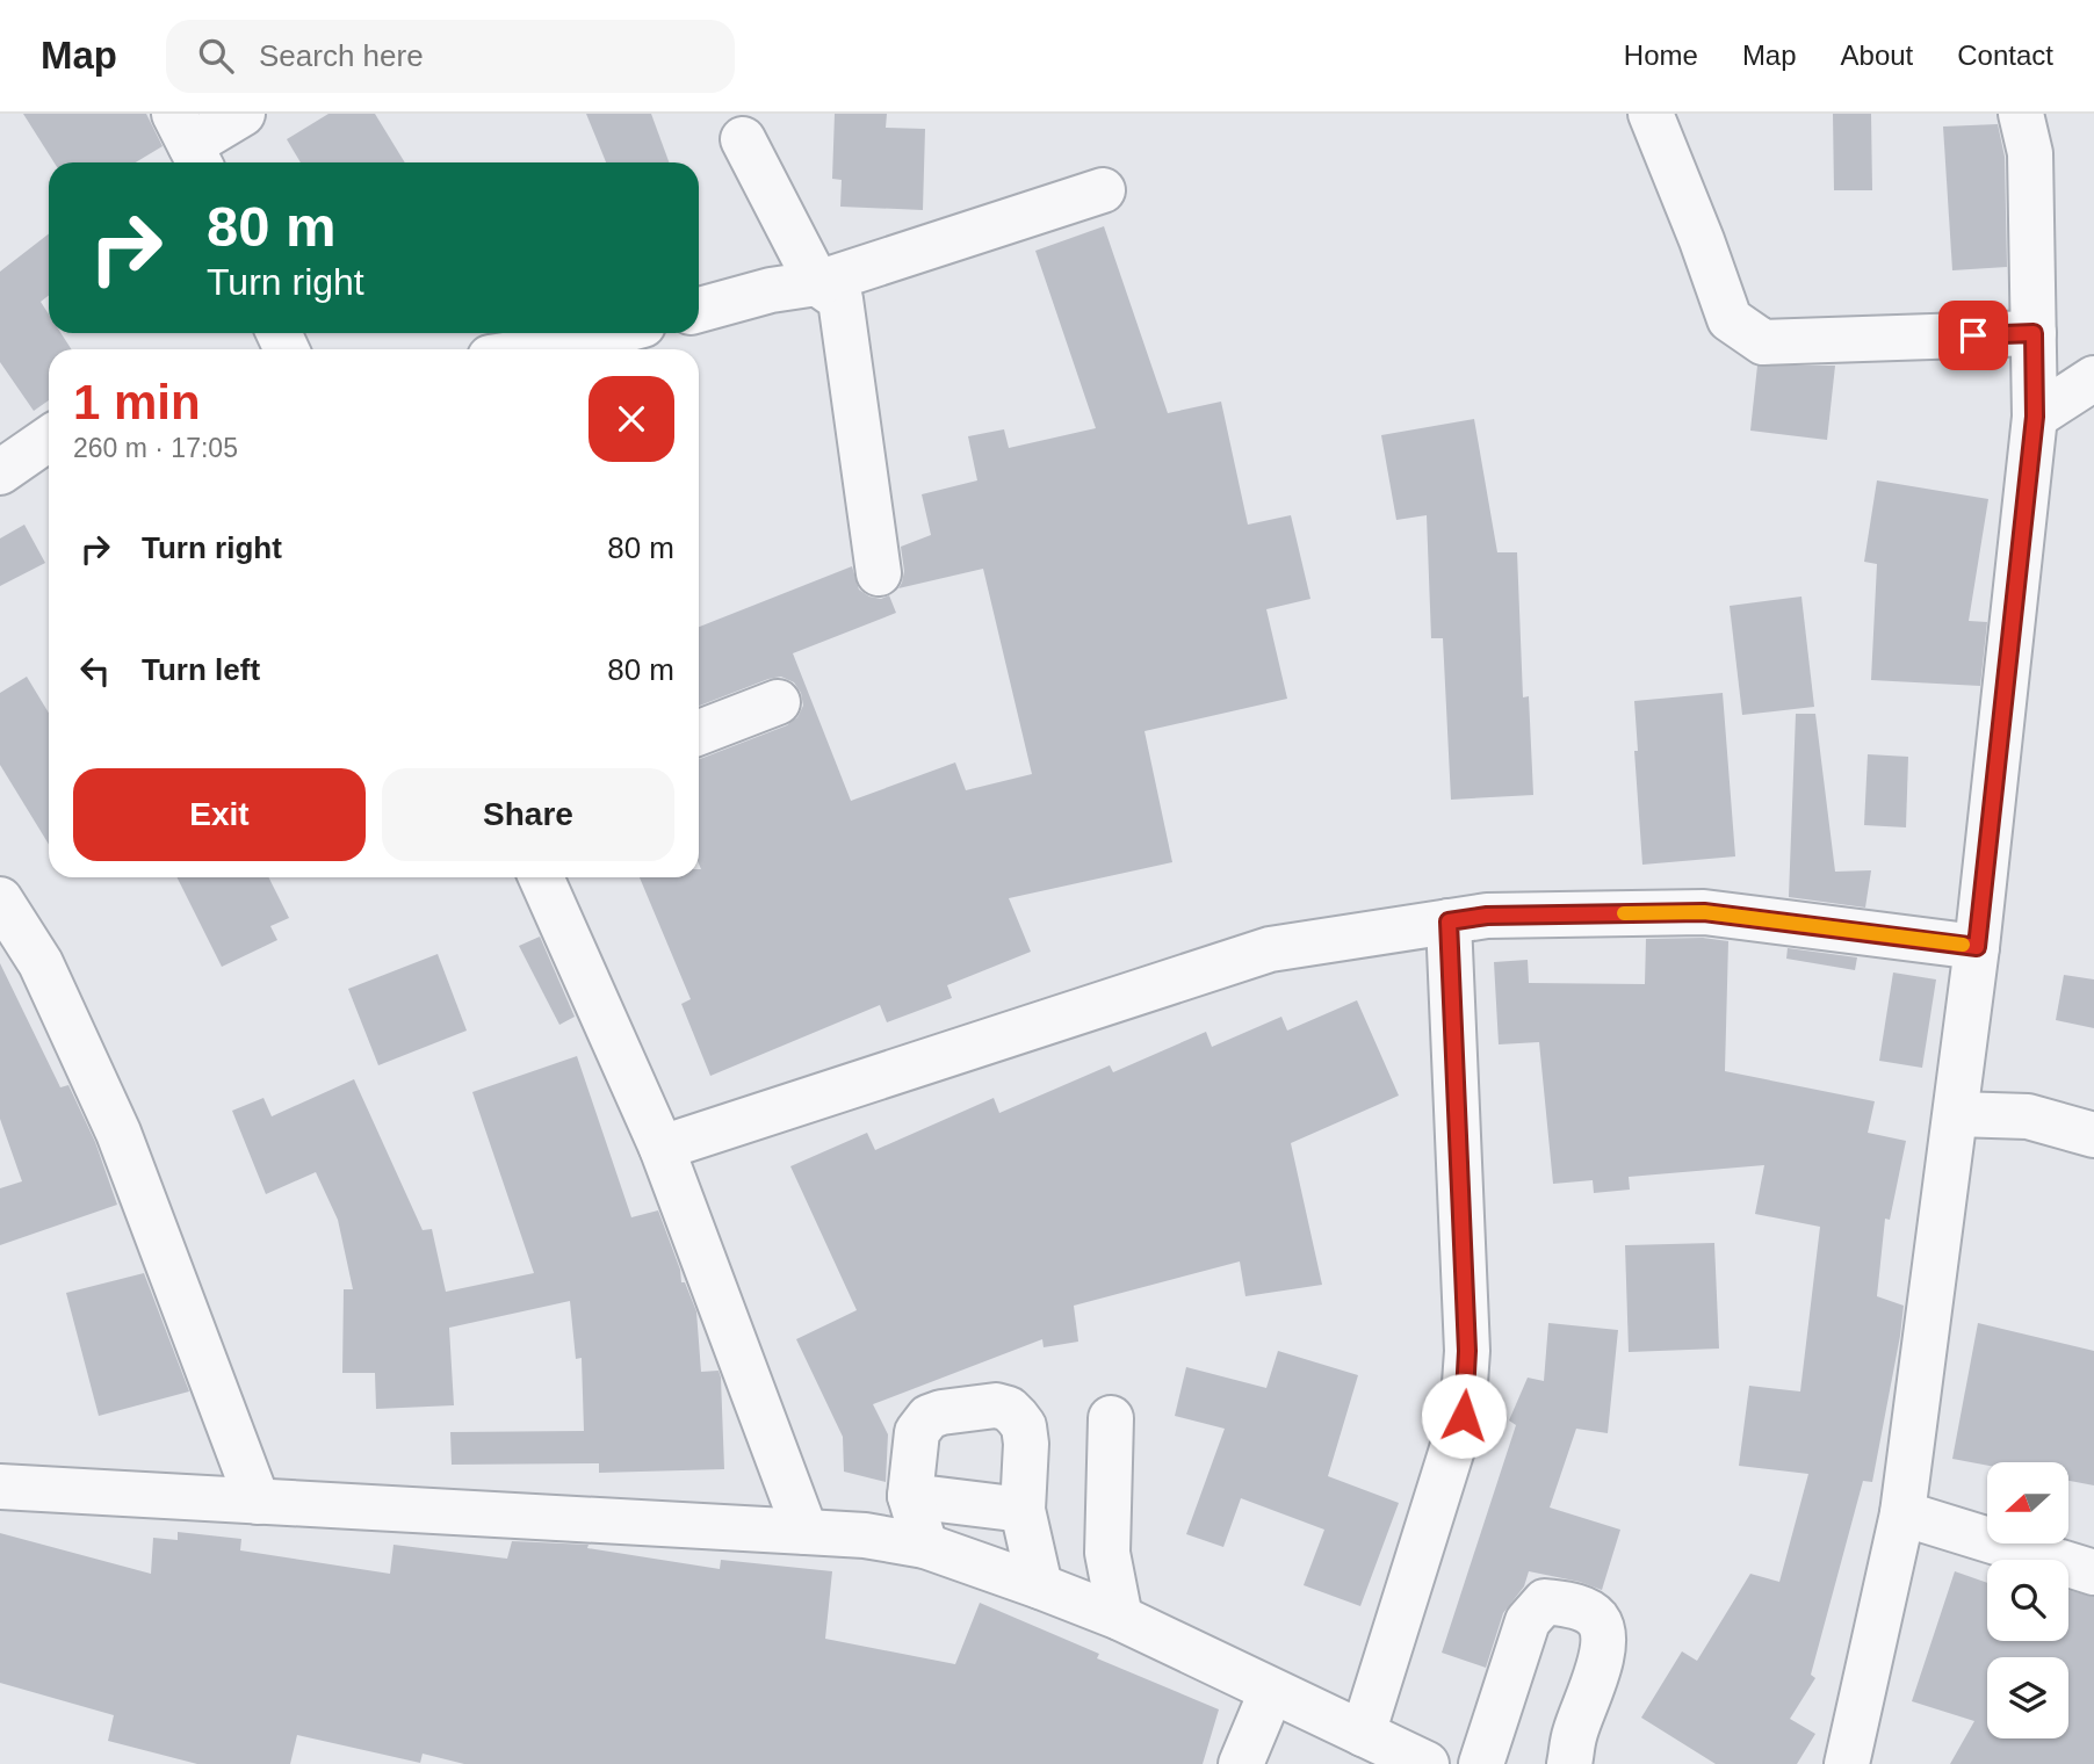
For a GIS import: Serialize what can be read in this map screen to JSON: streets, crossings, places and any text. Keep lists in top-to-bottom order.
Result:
{
  "north": "left",
  "page": {
    "header": "Map",
    "search": "Search here",
    "nav": [
      "Home",
      "Map",
      "About",
      "Contact"
    ],
    "turn": ["80 m", "Turn right"],
    "heading": ["1 min", "260 m · 17:05"],
    "list": [
      {
        "name": "Turn right",
        "value": "80 m"
      },
      {
        "name": "Turn left",
        "value": "80 m"
      }
    ],
    "buttons": ["Exit", "Share"]
  }
}
